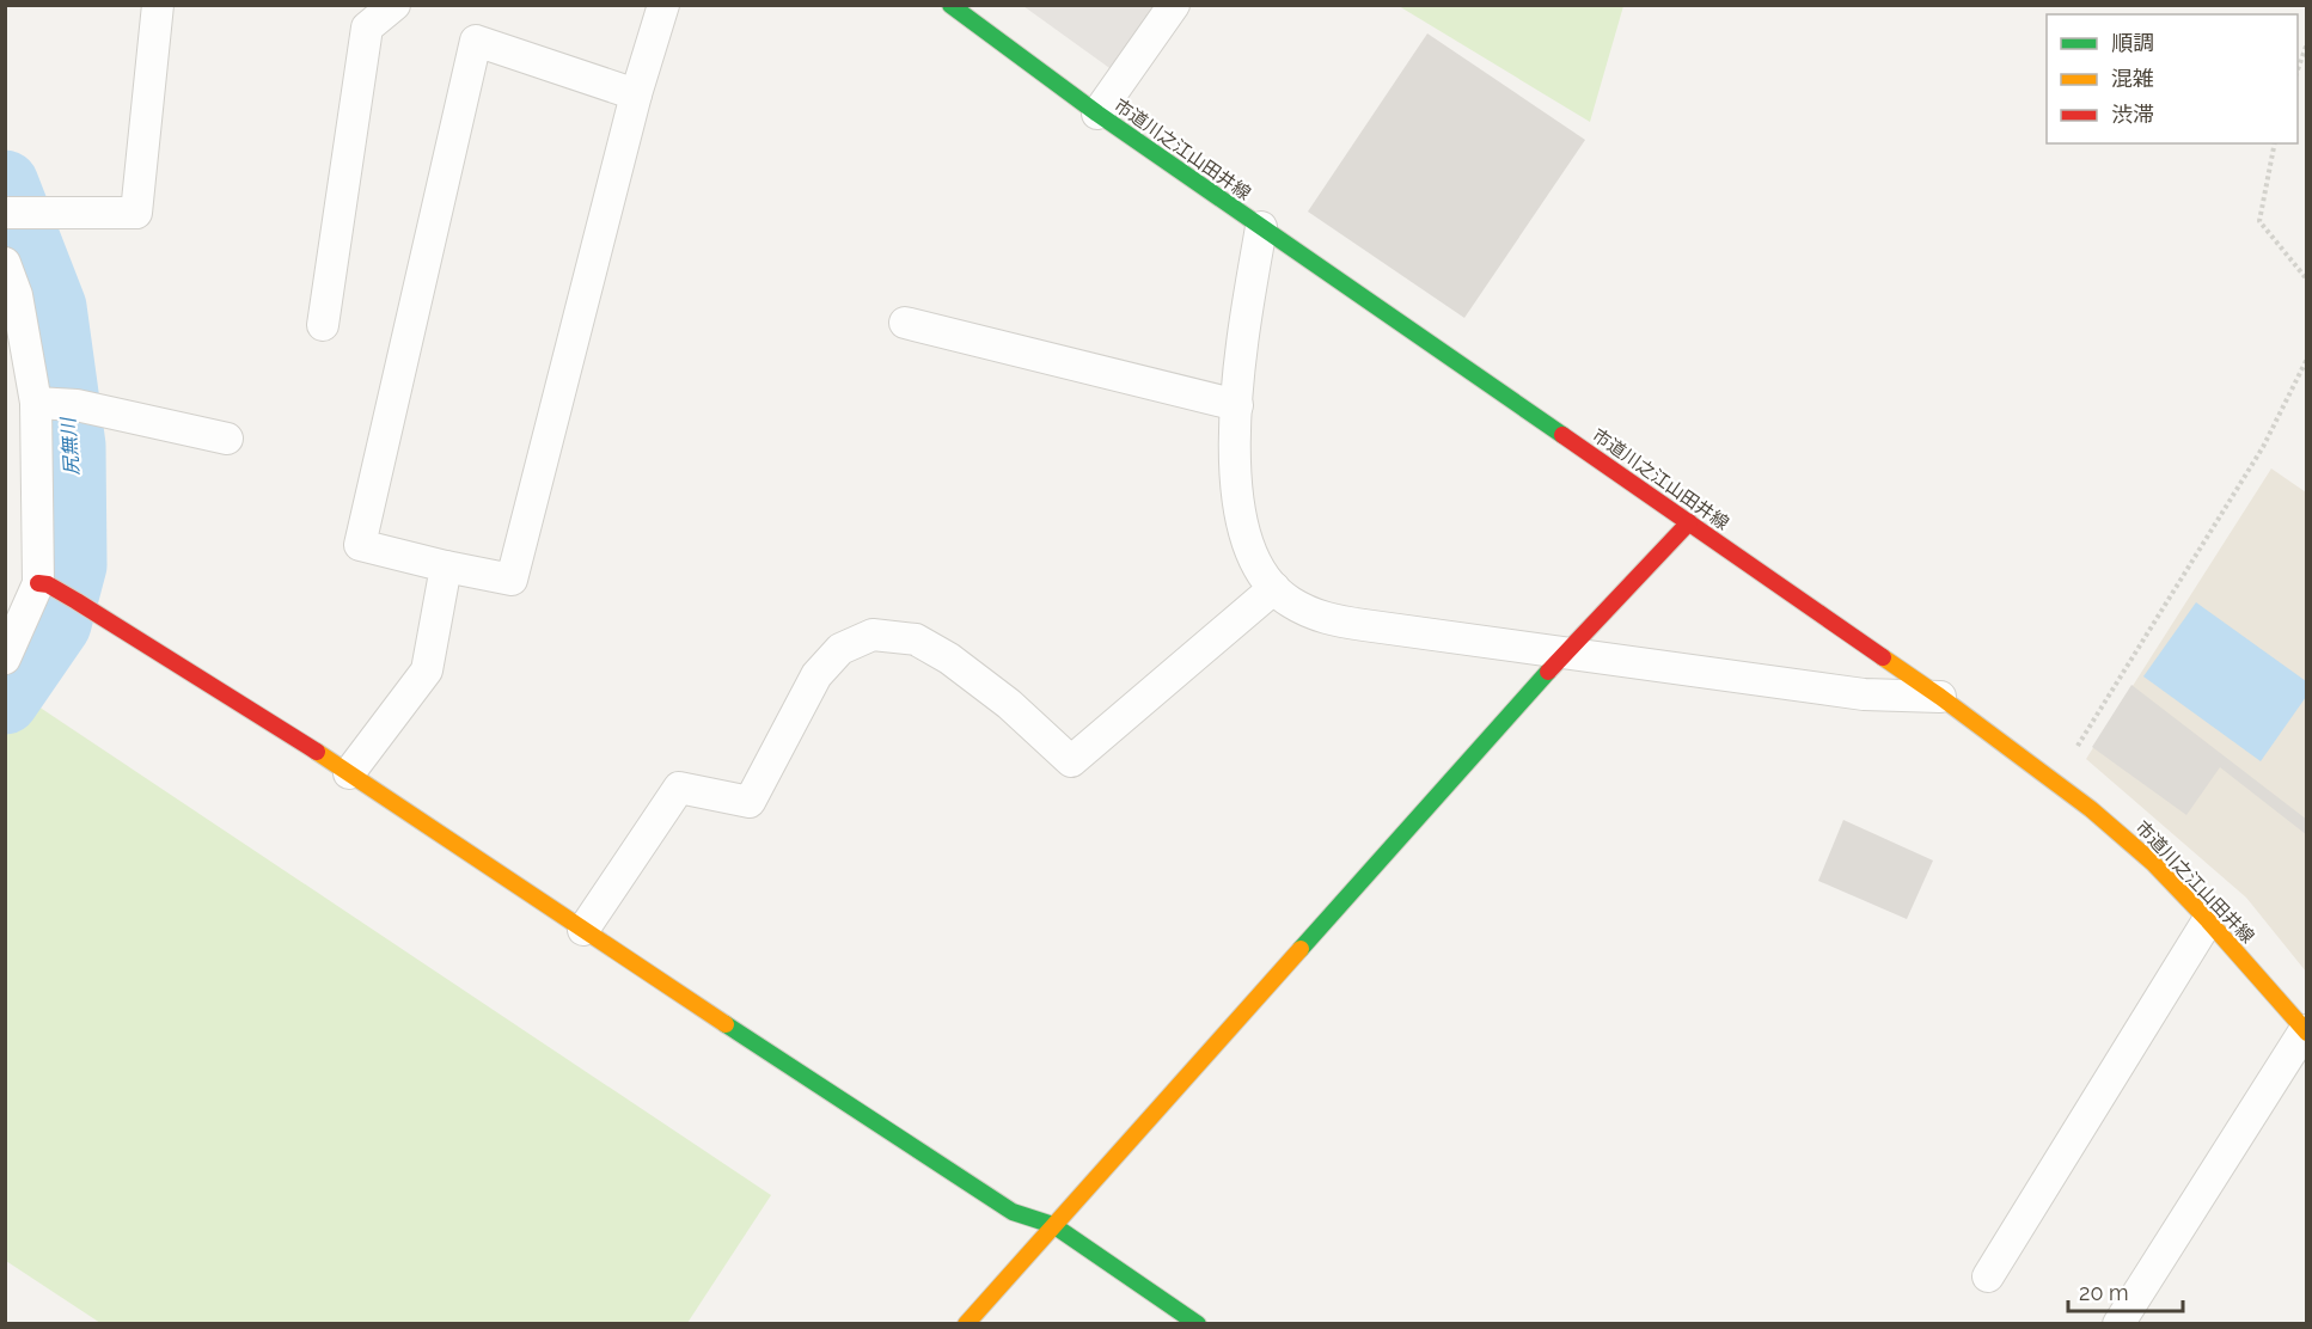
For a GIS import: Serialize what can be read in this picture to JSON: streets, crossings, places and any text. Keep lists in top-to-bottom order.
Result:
{
  "streets": {
    "street": ["市道川之江山田井線"]
  },
  "water": ["尻無川"],
  "legend": ["順調", "混雑", "渋滞"],
  "scale_bar": "20 m"
}
